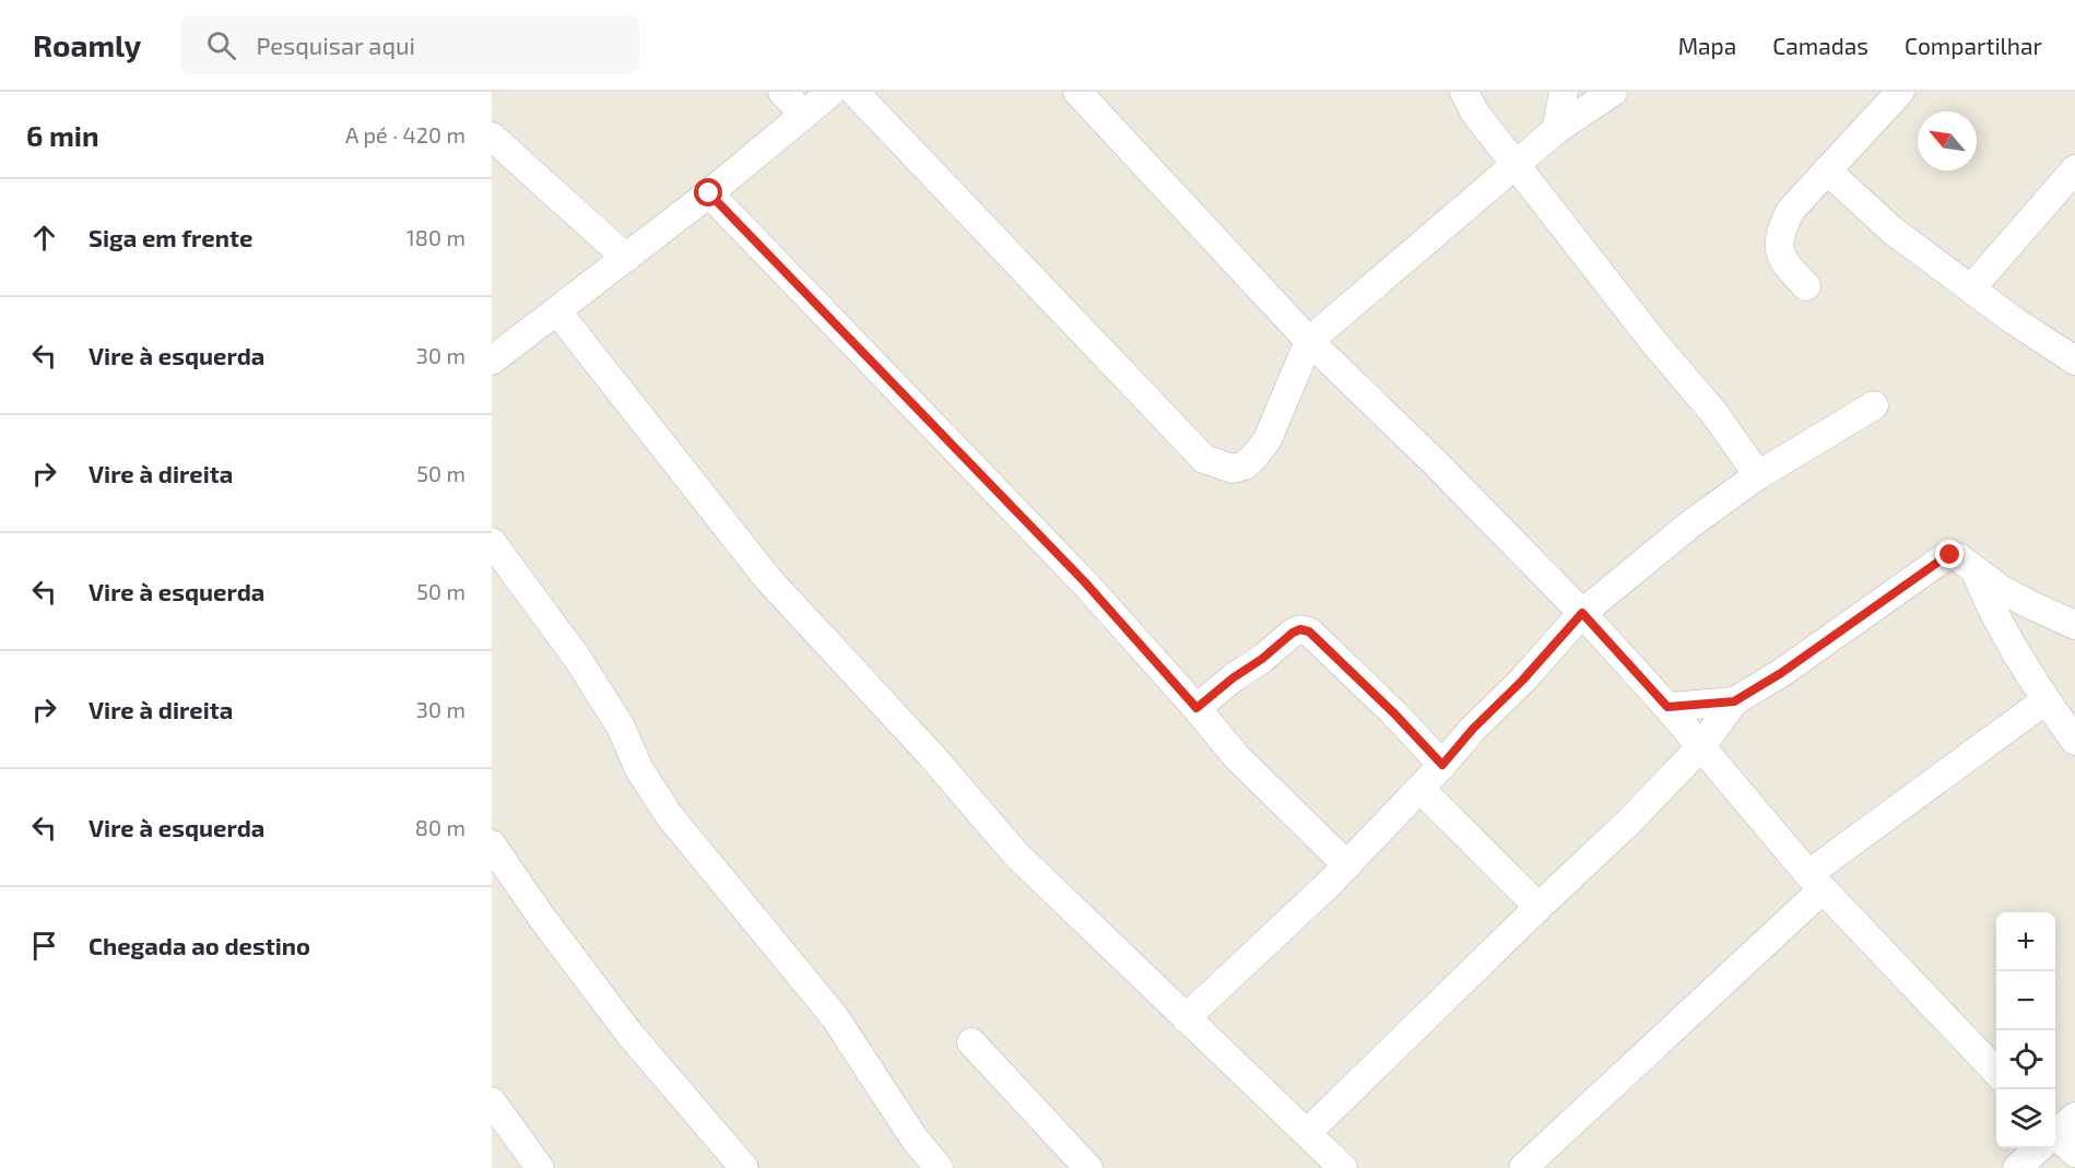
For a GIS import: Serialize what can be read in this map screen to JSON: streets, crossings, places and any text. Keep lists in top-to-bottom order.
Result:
{
  "north": "top left",
  "page": {
    "header": "Roamly",
    "search": "Pesquisar aqui",
    "nav": ["Mapa", "Camadas", "Compartilhar"],
    "heading": ["6 min", "A pé · 420 m"],
    "list": [
      ["Siga em frente", "180 m"],
      ["Vire à esquerda", "30 m"],
      ["Vire à direita", "50 m"],
      ["Vire à esquerda", "50 m"],
      ["Vire à direita", "30 m"],
      ["Vire à esquerda", "80 m"],
      "Chegada ao destino"
    ],
    "map_buttons": ["+", "−"]
  }
}
